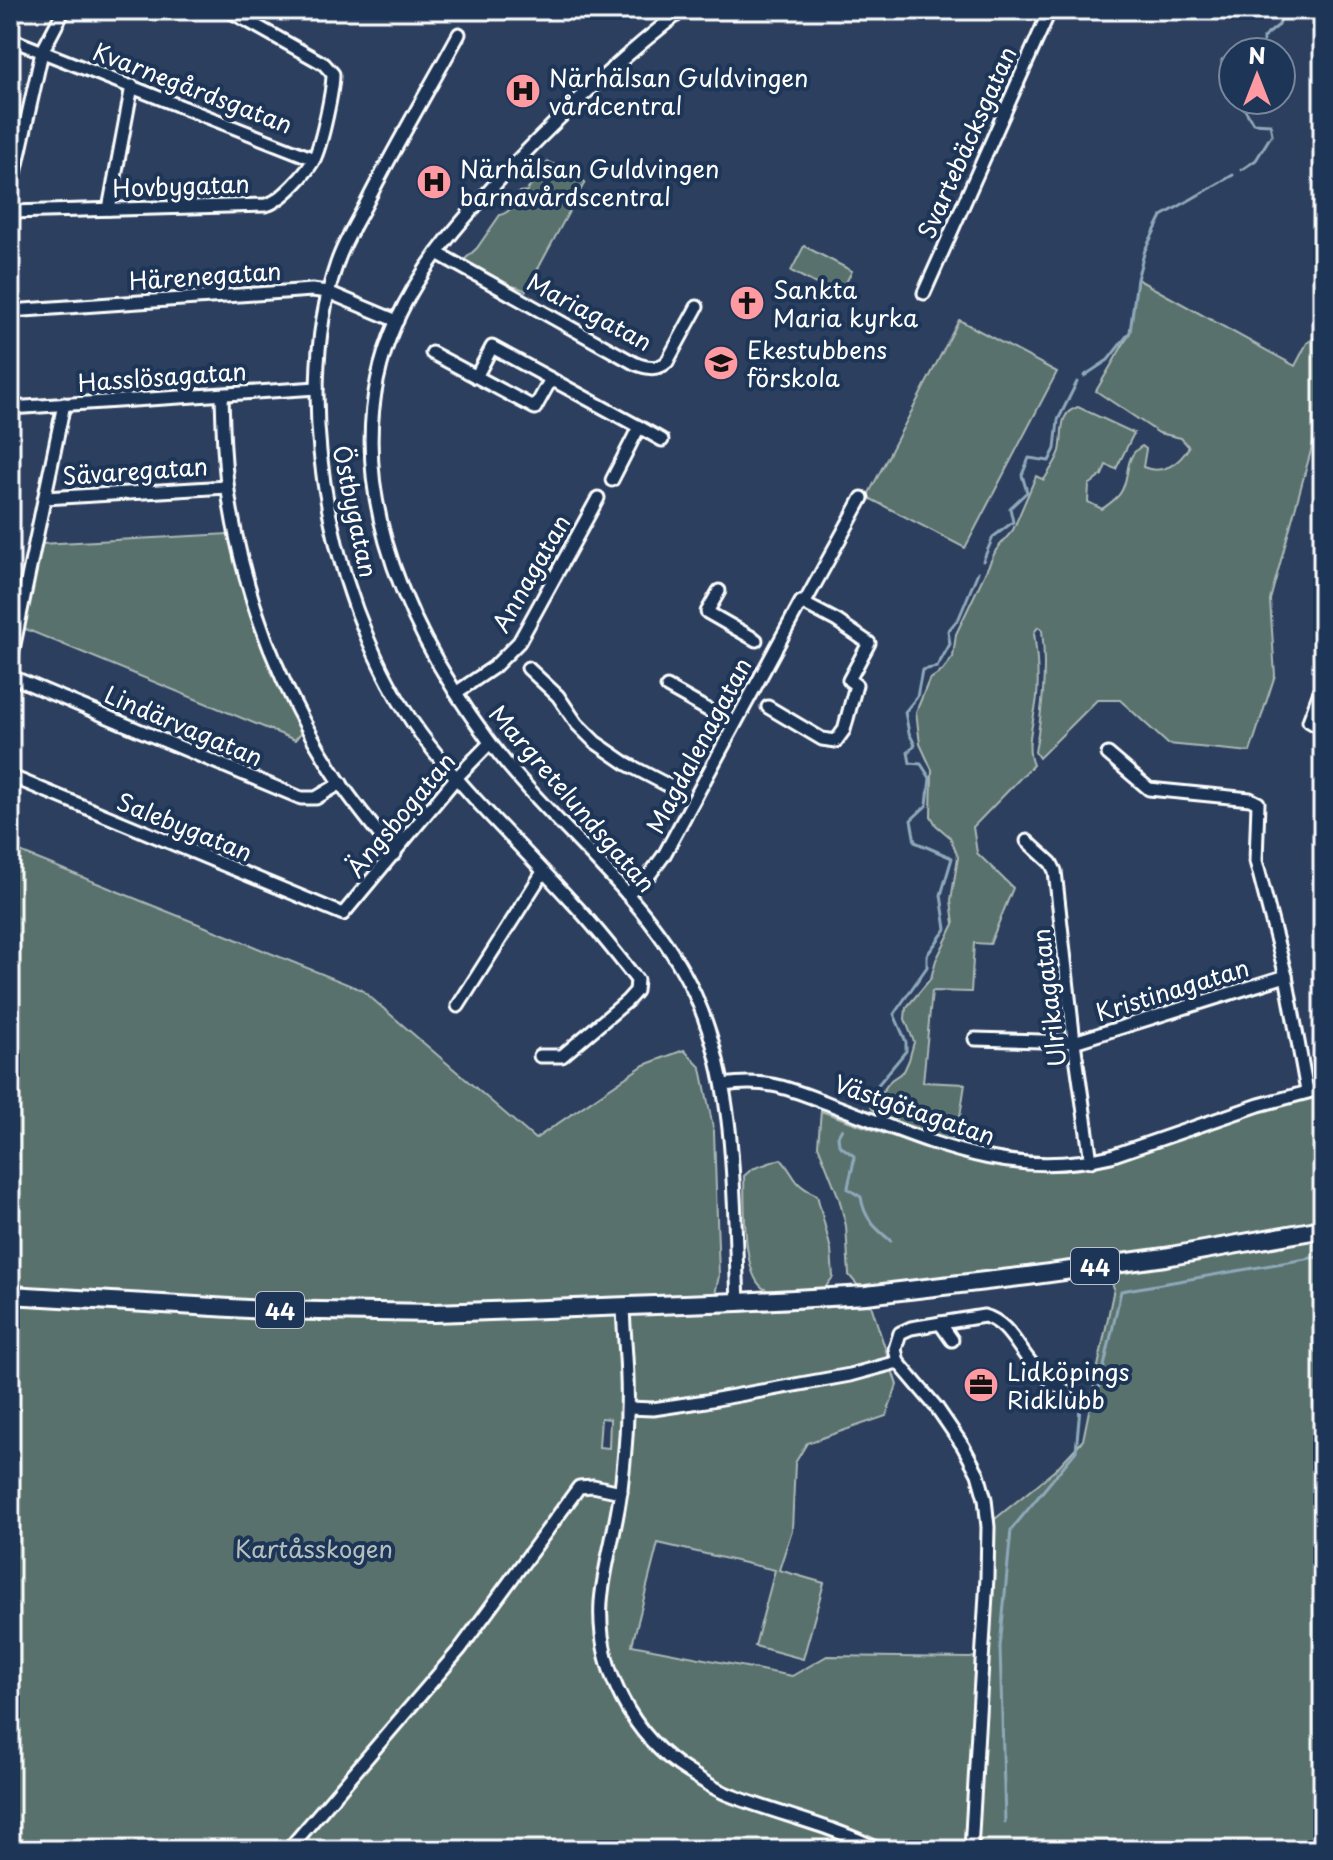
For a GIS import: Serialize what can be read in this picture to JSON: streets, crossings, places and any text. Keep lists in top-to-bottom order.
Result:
{
  "streets": {
    "main road": ["44"],
    "street": [
      "Kvarnegårdsgatan",
      "Svartebäcksgatan",
      "Hovbygatan",
      "Härenegatan",
      "Mariagatan",
      "Hasslösagatan",
      "Sävaregatan",
      "Östbygatan",
      "Annagatan",
      "Lindärvagatan",
      "Magdalenagatan",
      "Margretelundsgatan",
      "Ängsbogatan",
      "Salebygatan",
      "Kristinagatan",
      "Ulrikagatan",
      "Västgötagatan"
    ]
  },
  "crossings": [
    ["Kvarnegårdsgatan", "Hovbygatan"],
    ["Härenegatan", "Östbygatan"],
    ["Härenegatan", "Margretelundsgatan"],
    ["Mariagatan", "Margretelundsgatan"],
    ["Hasslösagatan", "Östbygatan"],
    ["Östbygatan", "Ängsbogatan"],
    ["Annagatan", "Margretelundsgatan"],
    ["Magdalenagatan", "Margretelundsgatan"],
    ["Margretelundsgatan", "Ängsbogatan"],
    ["Margretelundsgatan", "Västgötagatan"],
    ["Margretelundsgatan", "44"],
    ["Ängsbogatan", "Salebygatan"],
    ["Kristinagatan", "Ulrikagatan"],
    ["Ulrikagatan", "Västgötagatan"]
  ],
  "parks": ["Kartåsskogen"],
  "places": {
    "hospital": ["Närhälsan Guldvingen vårdcentral", "Närhälsan Guldvingen barnavårdscentral"],
    "church": ["Sankta Maria kyrka"],
    "school or university": ["Ekestubbens förskola"],
    "office": ["Lidköpings Ridklubb"]
  },
  "north": "top"
}
